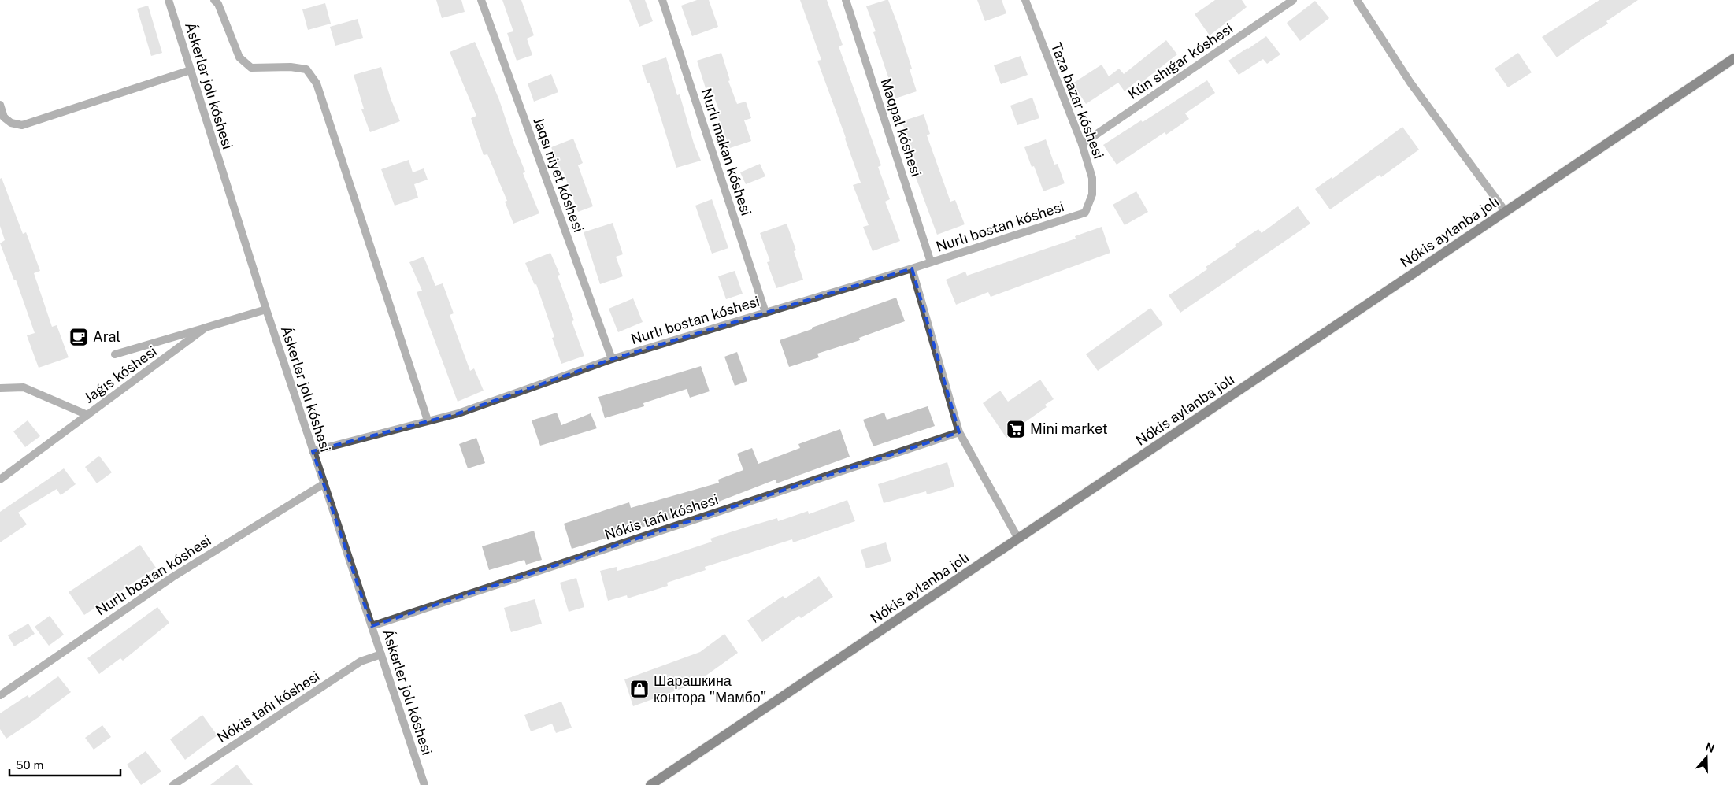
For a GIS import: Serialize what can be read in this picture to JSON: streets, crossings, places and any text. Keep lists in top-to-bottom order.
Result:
{
  "streets": {
    "main road": ["Nókis aylanba jolı"],
    "street": [
      "Kún shıǵar kóshesi",
      "Áskerler jolı kóshesi",
      "Taza bazar kóshesi",
      "Maqpal kóshesi",
      "Nurlı makan kóshesi",
      "Jaqsı niyet kóshesi",
      "Nurlı bostan kóshesi",
      "Jaǵıs kóshesi",
      "Nókis tańı kóshesi"
    ]
  },
  "crossings": [
    ["Kún shıǵar kóshesi", "Taza bazar kóshesi"],
    ["Áskerler jolı kóshesi", "Nurlı bostan kóshesi"],
    ["Áskerler jolı kóshesi", "Jaǵıs kóshesi"],
    ["Áskerler jolı kóshesi", "Nókis tańı kóshesi"],
    ["Taza bazar kóshesi", "Nurlı bostan kóshesi"],
    ["Maqpal kóshesi", "Nurlı bostan kóshesi"],
    ["Nurlı makan kóshesi", "Nurlı bostan kóshesi"],
    ["Jaqsı niyet kóshesi", "Nurlı bostan kóshesi"]
  ],
  "places": {
    "cafe": ["Aral"],
    "supermarket": ["Mini market"],
    "shop": ["Шарашкина контора \"Мамбо\""]
  },
  "scale_bar": "50 m",
  "north": "top"
}
